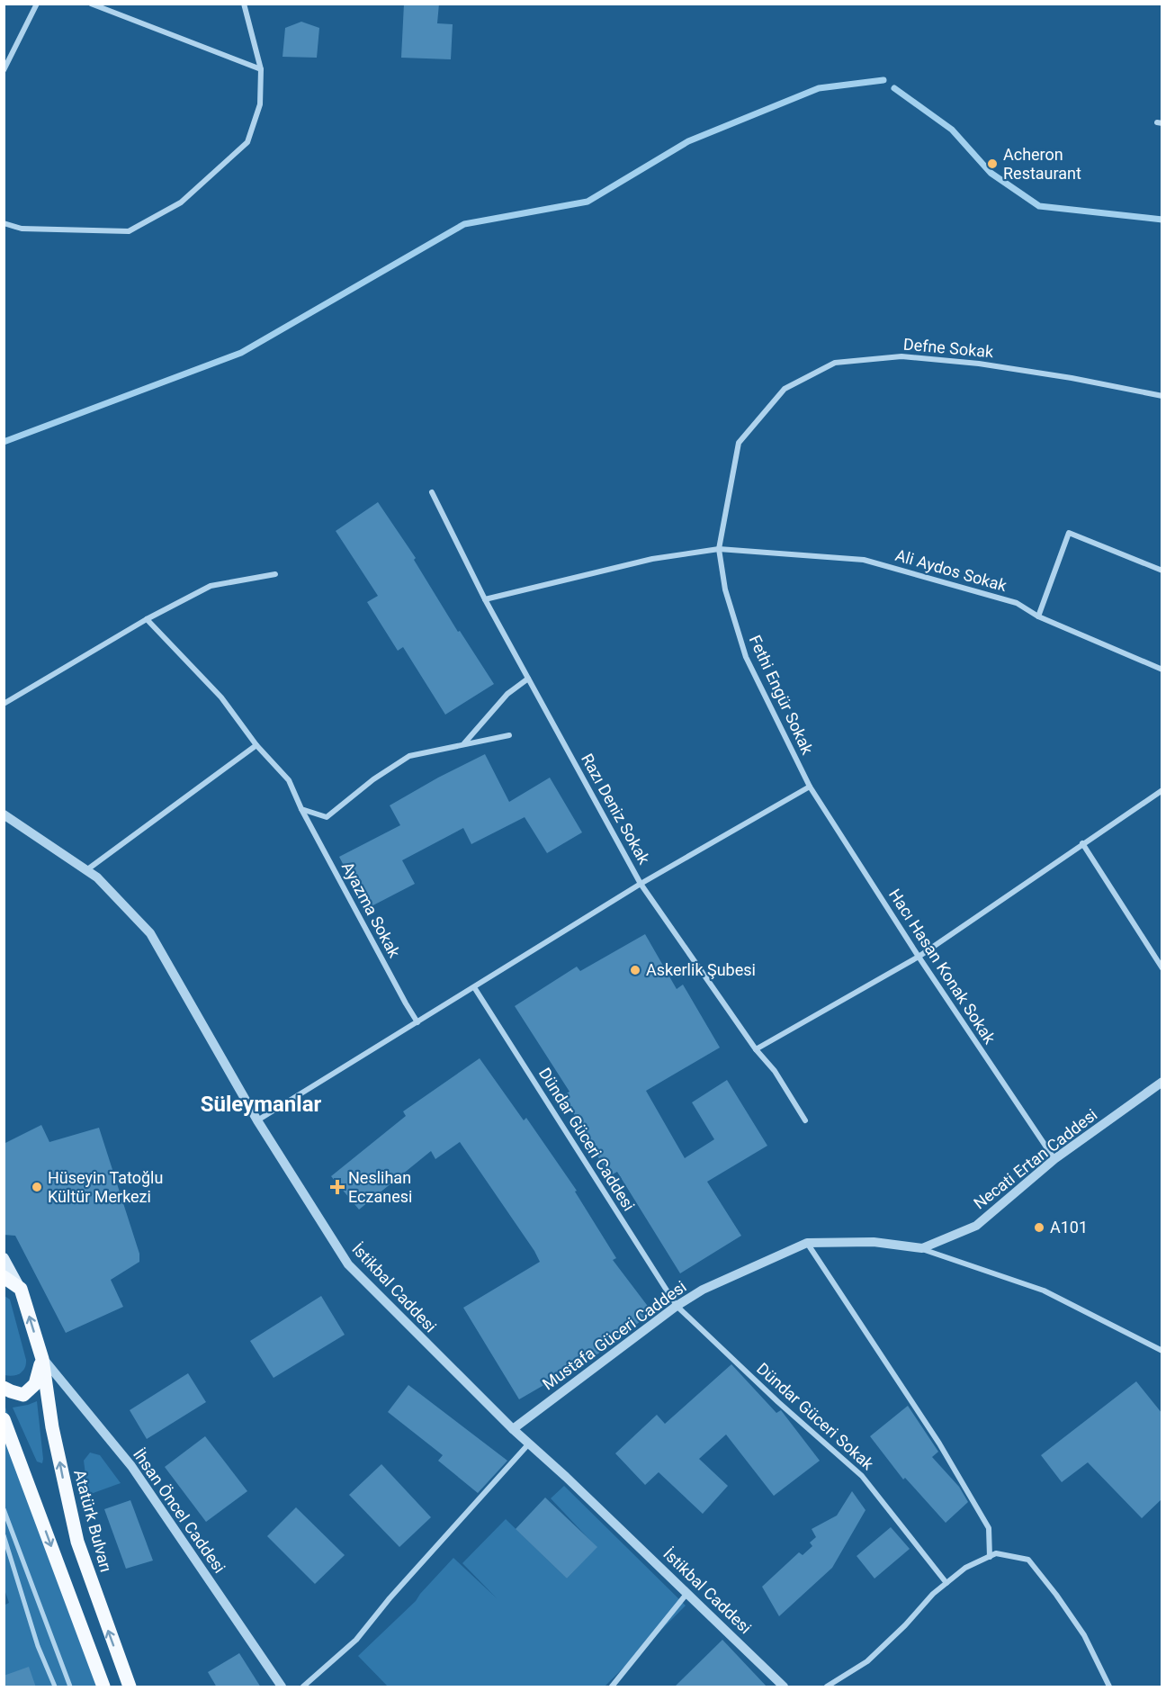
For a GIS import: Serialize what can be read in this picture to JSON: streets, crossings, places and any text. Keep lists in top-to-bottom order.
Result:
{
  "streets": {
    "main road": ["Atatürk Bulvarı"],
    "street": [
      "Defne Sokak",
      "Ali Aydos Sokak",
      "Fethi Engür Sokak",
      "Razı Deniz Sokak",
      "Ayazma Sokak",
      "Hacı Hasan Konak Sokak",
      "Dündar Güceri Caddesi",
      "Necati Ertan Caddesi",
      "İstikbal Caddesi",
      "Mustafa Güceri Caddesi",
      "Dündar Güceri Sokak",
      "İhsan Öncel Caddesi"
    ]
  },
  "crossings": [
    ["Defne Sokak", "Ali Aydos Sokak"],
    ["Defne Sokak", "Fethi Engür Sokak"],
    ["Ali Aydos Sokak", "Fethi Engür Sokak"],
    ["Ali Aydos Sokak", "Razı Deniz Sokak"],
    ["Fethi Engür Sokak", "Hacı Hasan Konak Sokak"],
    ["Hacı Hasan Konak Sokak", "Necati Ertan Caddesi"],
    ["Dündar Güceri Caddesi", "Mustafa Güceri Caddesi"],
    ["Dündar Güceri Caddesi", "Dündar Güceri Sokak"],
    ["Necati Ertan Caddesi", "Mustafa Güceri Caddesi"],
    ["İstikbal Caddesi", "Mustafa Güceri Caddesi"],
    ["Mustafa Güceri Caddesi", "Dündar Güceri Sokak"],
    ["İhsan Öncel Caddesi", "Atatürk Bulvarı"]
  ],
  "districts": ["Süleymanlar"],
  "places": {
    "other": [
      "Acheron Restaurant",
      "Askerlik Şubesi",
      "Hüseyin Tatoğlu Kültür Merkezi",
      "A101"
    ],
    "health": ["Neslihan Eczanesi"]
  }
}
